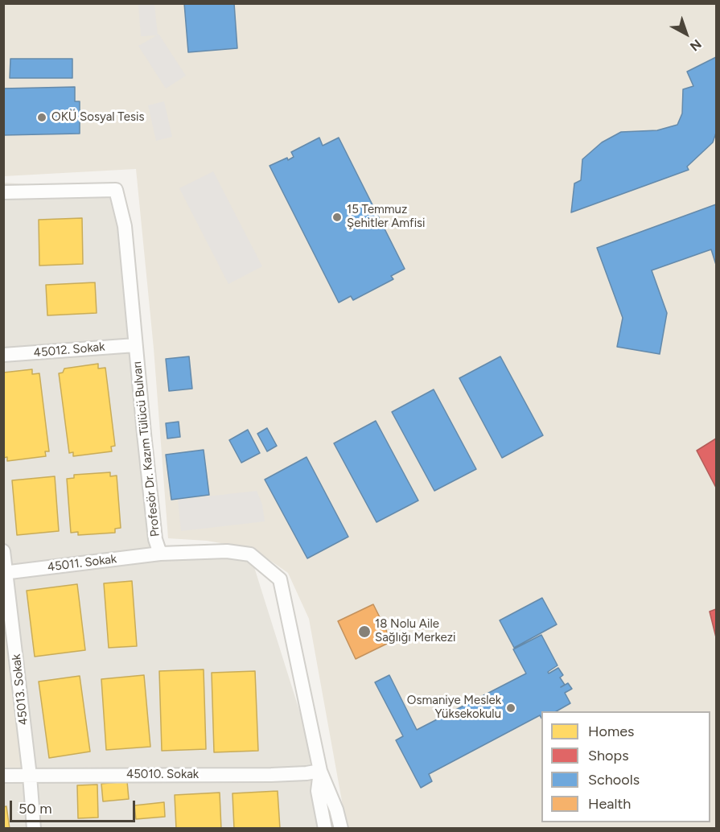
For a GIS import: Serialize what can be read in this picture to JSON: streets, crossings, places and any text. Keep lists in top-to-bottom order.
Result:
{
  "streets": {
    "street": [
      "45012. Sokak",
      "Profesör Dr. Kazım Tülücü Bulvarı",
      "45011. Sokak",
      "45013. Sokak",
      "45010. Sokak"
    ]
  },
  "crossings": [
    ["45012. Sokak", "Profesör Dr. Kazım Tülücü Bulvarı"],
    ["Profesör Dr. Kazım Tülücü Bulvarı", "45011. Sokak"],
    ["Profesör Dr. Kazım Tülücü Bulvarı", "45010. Sokak"],
    ["45011. Sokak", "45013. Sokak"],
    ["45013. Sokak", "45010. Sokak"]
  ],
  "places": [
    "OKÜ Sosyal Tesis",
    "15 Temmuz Şehitler Amfisi",
    "18 Nolu Aile Sağlığı Merkezi",
    "Osmaniye Meslek Yüksekokulu"
  ],
  "legend": [
    "Homes",
    "Shops",
    "Schools",
    "Health"
  ],
  "scale_bar": "50 m",
  "north": "bottom right"
}
